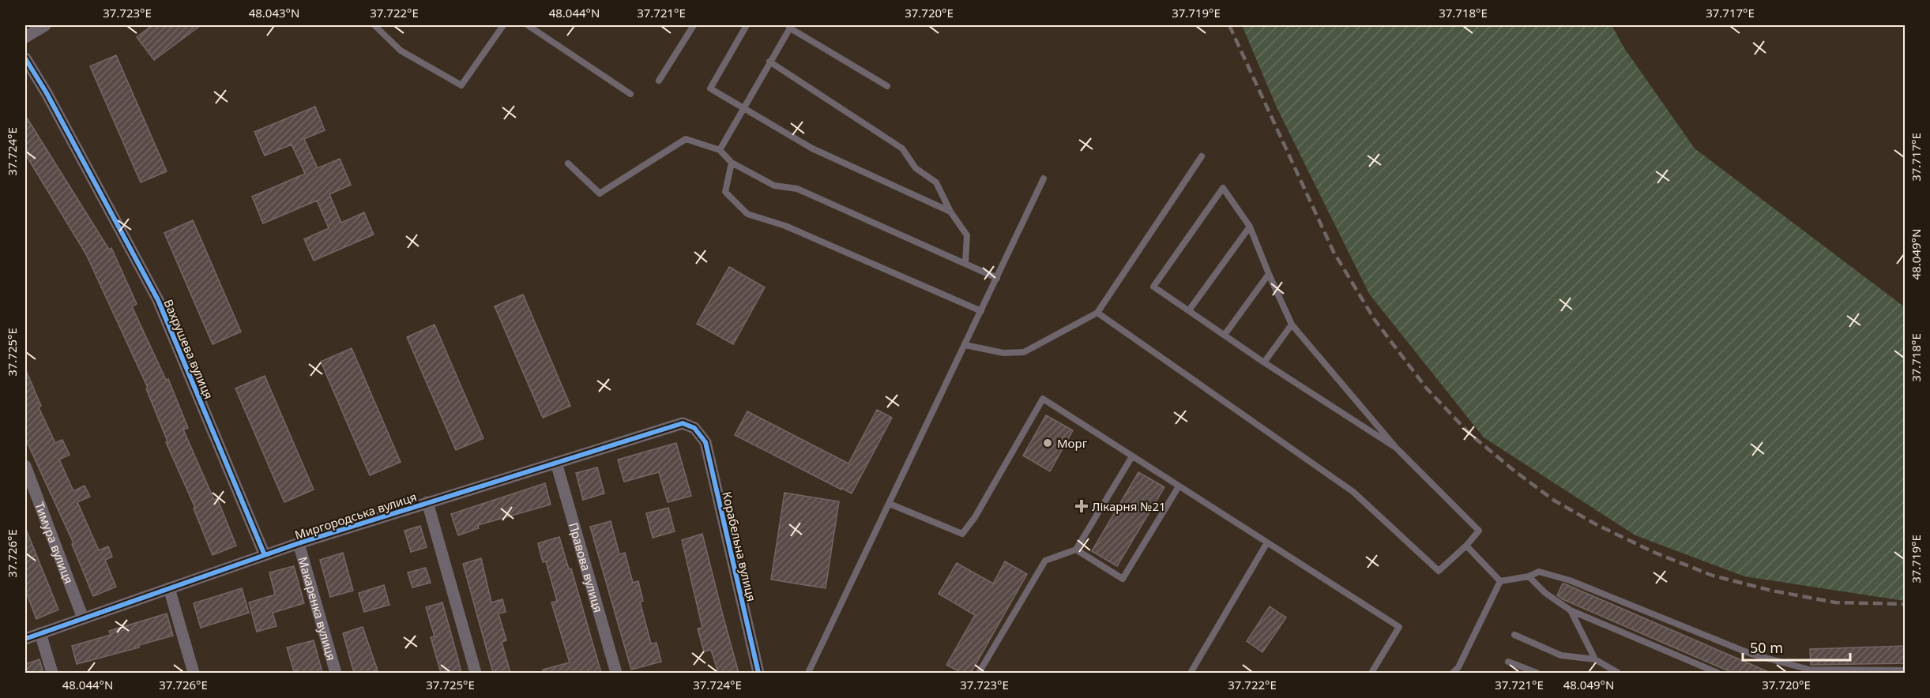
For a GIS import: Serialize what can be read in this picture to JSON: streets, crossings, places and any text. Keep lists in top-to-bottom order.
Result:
{
  "streets": {
    "street": [
      "Вахрушева вулиця",
      "Миргородська вулиця",
      "Тимура вулиця",
      "Корабельна вулиця",
      "Правова вулиця",
      "Макаренка вулиця"
    ]
  },
  "crossings": [
    ["Вахрушева вулиця", "Миргородська вулиця"],
    ["Миргородська вулиця", "Тимура вулиця"],
    ["Миргородська вулиця", "Корабельна вулиця"],
    ["Миргородська вулиця", "Правова вулиця"],
    ["Миргородська вулиця", "Макаренка вулиця"]
  ],
  "places": {
    "other": ["Морг"],
    "health": ["Лікарня №21"]
  },
  "scale_bar": "50 m",
  "coordinates": [
    "37.723°E",
    "48.043°N",
    "37.722°E",
    "48.044°N",
    "37.721°E",
    "37.720°E",
    "37.719°E",
    "37.718°E",
    "37.717°E",
    "37.724°E",
    "48.049°N",
    "37.725°E",
    "37.726°E"
  ]
}
